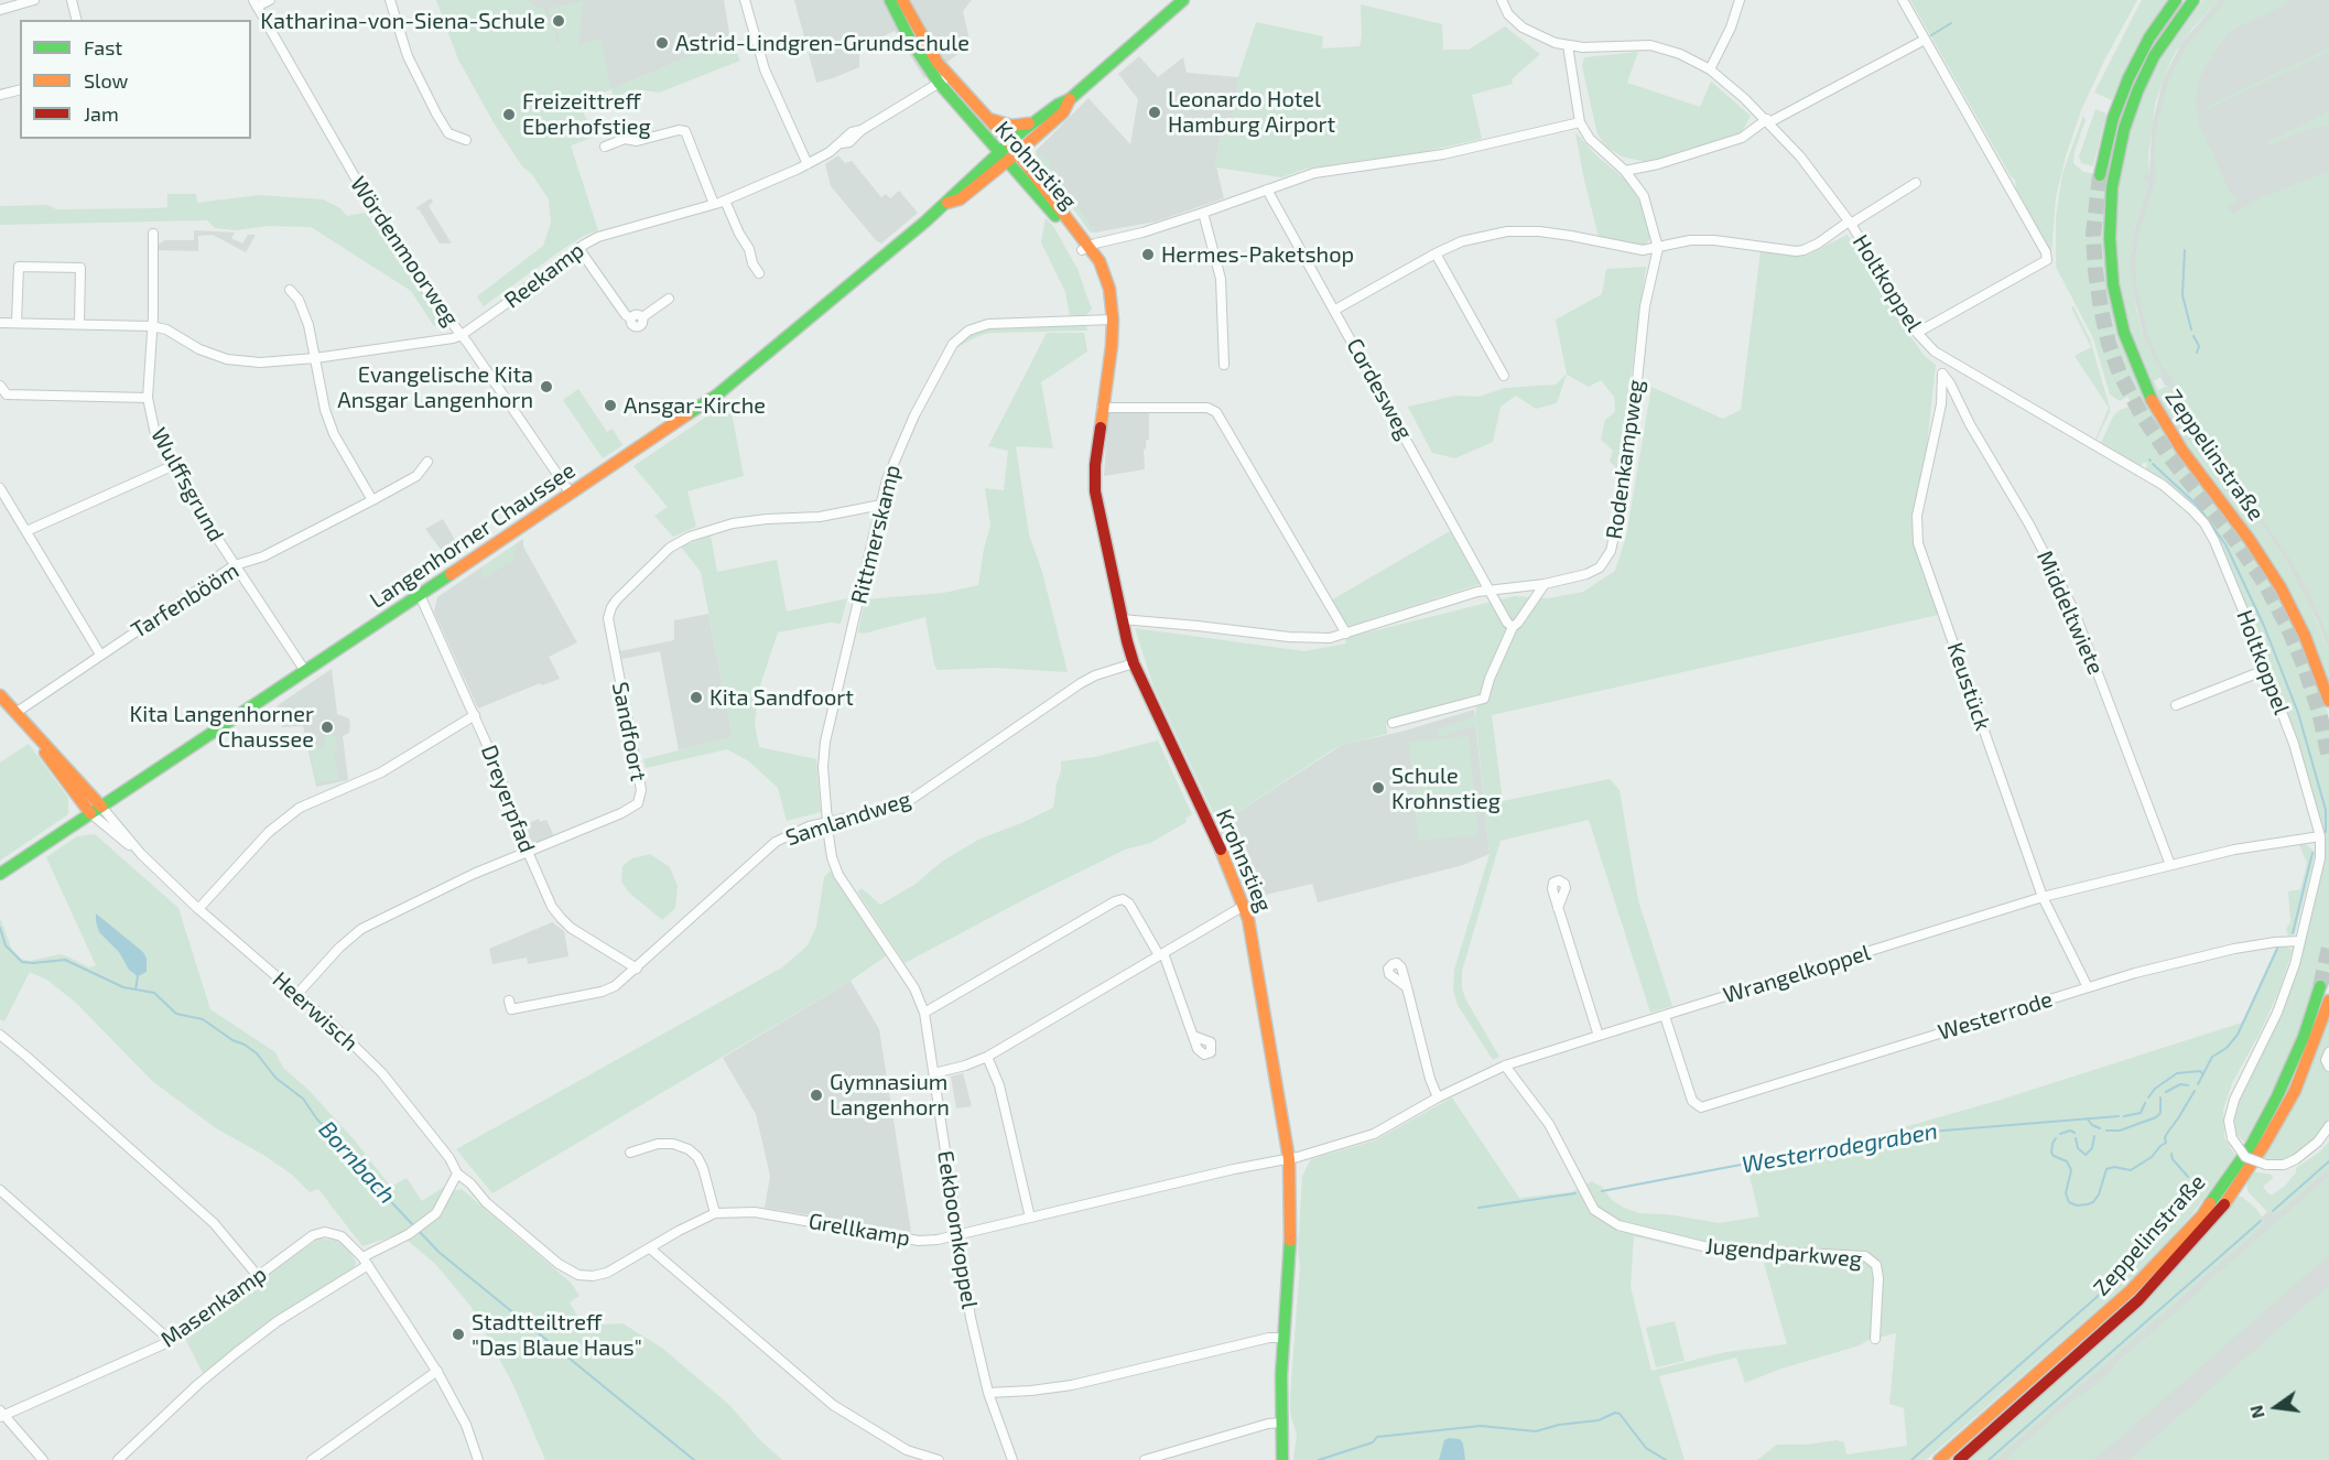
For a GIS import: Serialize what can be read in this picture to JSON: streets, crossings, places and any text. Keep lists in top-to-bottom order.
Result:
{
  "streets": {
    "main road": ["Krohnstieg", "Zeppelinstraße", "Langenhorner Chaussee"],
    "street": [
      "Wördenmoorweg",
      "Reekamp",
      "Holtkoppel",
      "Cordesweg",
      "Rodenkampweg",
      "Wulffsgrund",
      "Rittmerskamp",
      "Tarfenbööm",
      "Middeltwiete",
      "Keustück",
      "Sandfoort",
      "Dreyerpfad",
      "Samlandweg",
      "Wrangelkoppel",
      "Heerwisch",
      "Westerrode",
      "Grellkamp",
      "Eekboomkoppel",
      "Jugendparkweg",
      "Masenkamp"
    ]
  },
  "crossings": [
    ["Krohnstieg", "Reekamp"],
    ["Krohnstieg", "Rodenkampweg"],
    ["Krohnstieg", "Rittmerskamp"],
    ["Krohnstieg", "Langenhorner Chaussee"],
    ["Krohnstieg", "Samlandweg"],
    ["Krohnstieg", "Wrangelkoppel"],
    ["Krohnstieg", "Grellkamp"],
    ["Wördenmoorweg", "Reekamp"],
    ["Wördenmoorweg", "Langenhorner Chaussee"],
    ["Reekamp", "Wulffsgrund"],
    ["Holtkoppel", "Rodenkampweg"],
    ["Holtkoppel", "Wrangelkoppel"],
    ["Holtkoppel", "Westerrode"],
    ["Cordesweg", "Rodenkampweg"],
    ["Wulffsgrund", "Langenhorner Chaussee"],
    ["Wulffsgrund", "Tarfenbööm"],
    ["Rittmerskamp", "Sandfoort"],
    ["Rittmerskamp", "Samlandweg"],
    ["Rittmerskamp", "Eekboomkoppel"],
    ["Langenhorner Chaussee", "Dreyerpfad"],
    ["Langenhorner Chaussee", "Heerwisch"],
    ["Middeltwiete", "Keustück"],
    ["Middeltwiete", "Wrangelkoppel"],
    ["Keustück", "Wrangelkoppel"],
    ["Keustück", "Westerrode"],
    ["Sandfoort", "Dreyerpfad"],
    ["Sandfoort", "Heerwisch"],
    ["Dreyerpfad", "Samlandweg"],
    ["Samlandweg", "Eekboomkoppel"],
    ["Wrangelkoppel", "Westerrode"],
    ["Wrangelkoppel", "Grellkamp"],
    ["Wrangelkoppel", "Jugendparkweg"],
    ["Heerwisch", "Grellkamp"],
    ["Grellkamp", "Eekboomkoppel"]
  ],
  "water": ["Westerrodegraben", "Bornbach"],
  "places": [
    "Katharina-von-Siena-Schule",
    "Astrid-Lindgren-Grundschule",
    "Leonardo Hotel Hamburg Airport",
    "Freizeittreff Eberhofstieg",
    "Hermes-Paketshop",
    "Evangelische Kita Ansgar Langenhorn",
    "Ansgar-Kirche",
    "Kita Sandfoort",
    "Kita Langenhorner Chaussee",
    "Schule Krohnstieg",
    "Gymnasium Langenhorn",
    "Stadtteiltreff \"Das Blaue Haus\""
  ],
  "legend": ["Fast", "Slow", "Jam"],
  "north": "left"
}
